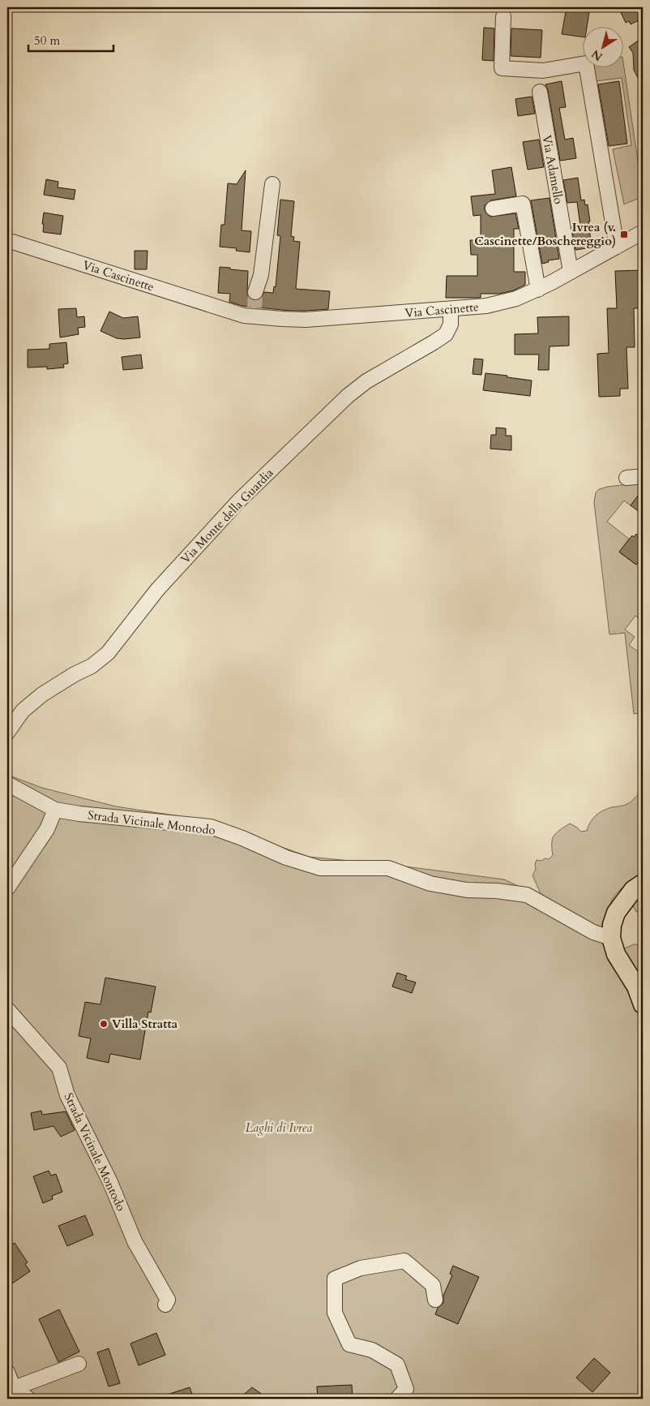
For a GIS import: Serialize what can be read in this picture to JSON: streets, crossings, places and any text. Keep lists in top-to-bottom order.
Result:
{
  "streets": {
    "street": [
      "Via Adamello",
      "Via Cascinette",
      "Via Monte della Guardia",
      "Strada Vicinale Montodo"
    ]
  },
  "crossings": [
    ["Via Adamello", "Via Cascinette"],
    ["Via Cascinette", "Via Monte della Guardia"]
  ],
  "parks": ["Laghi di Ivrea"],
  "places": {
    "transit": ["Ivrea (v. Cascinette/Boschereggio)"],
    "other": ["Villa Stratta"]
  },
  "scale_bar": "50 m",
  "north": "bottom left"
}
